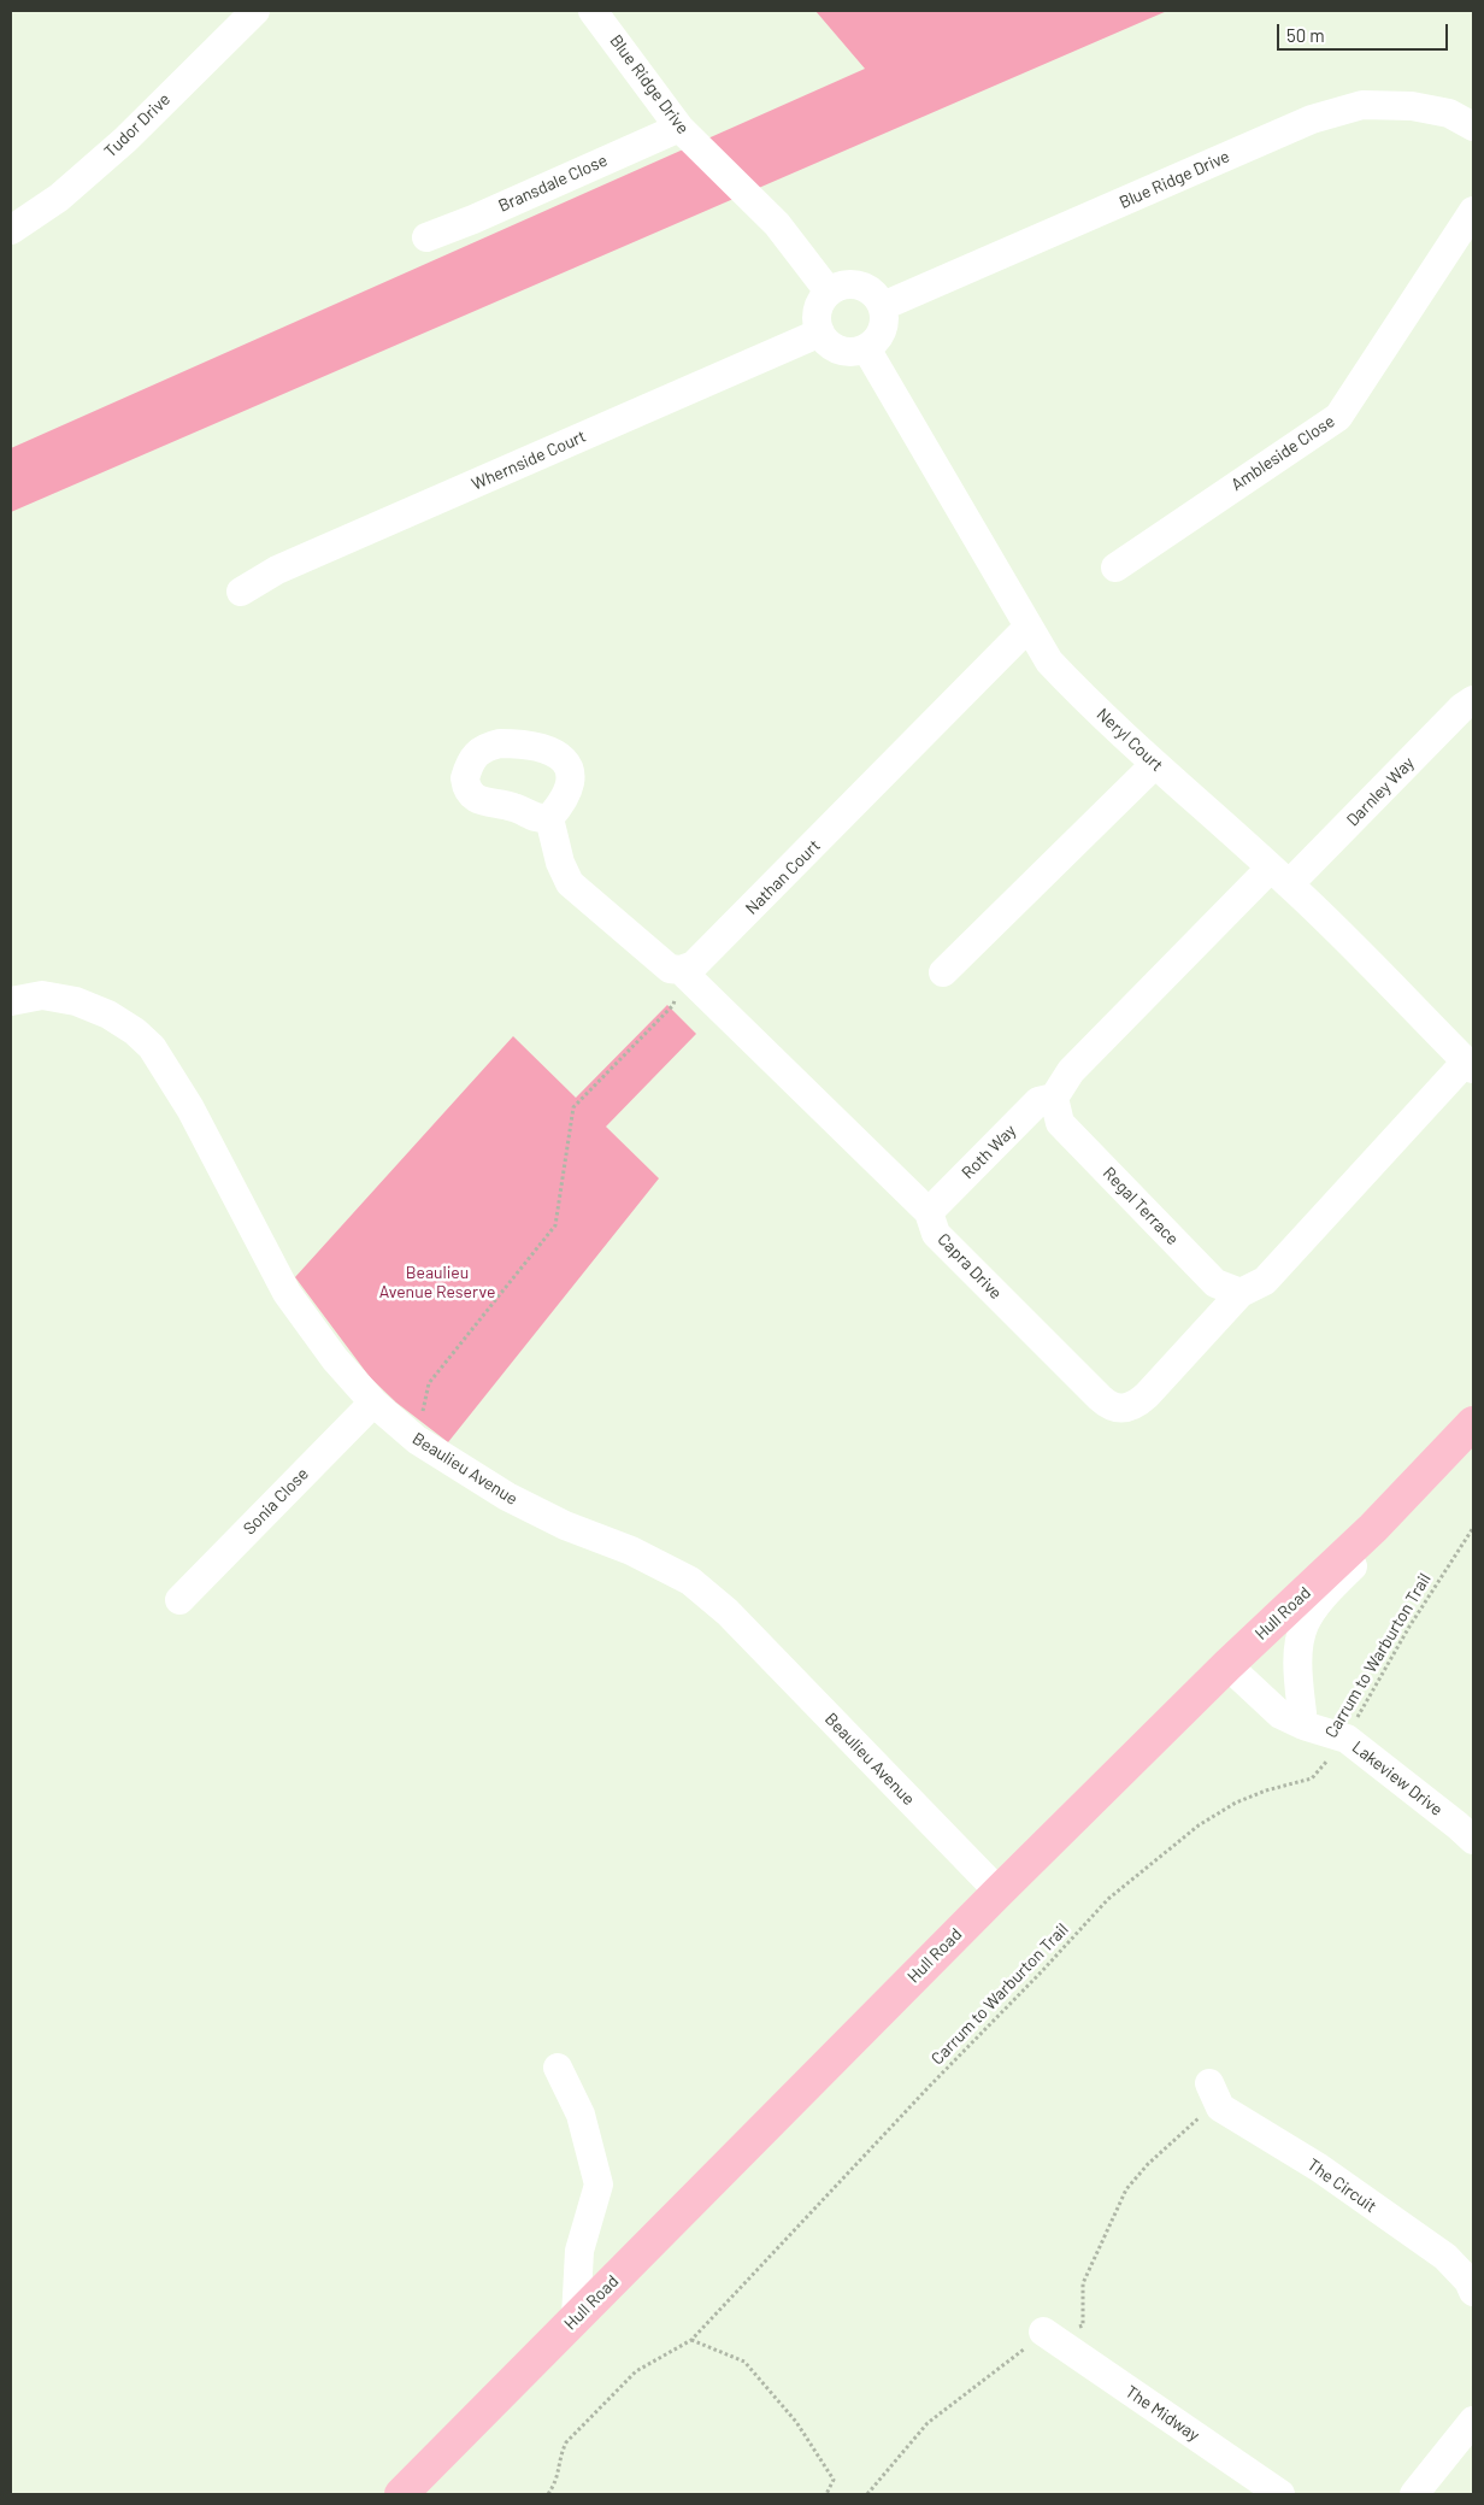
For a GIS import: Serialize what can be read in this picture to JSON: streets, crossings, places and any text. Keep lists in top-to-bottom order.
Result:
{
  "streets": {
    "main road": ["Hull Road"],
    "street": [
      "Blue Ridge Drive",
      "Tudor Drive",
      "Bransdale Close",
      "Ambleside Close",
      "Whernside Court",
      "Neryl Court",
      "Darnley Way",
      "Nathan Court",
      "Roth Way",
      "Regal Terrace",
      "Capra Drive",
      "Beaulieu Avenue",
      "Sonia Close",
      "Lakeview Drive",
      "The Circuit",
      "The Midway"
    ],
    "path": ["Carrum to Warburton Trail"]
  },
  "crossings": [
    ["Blue Ridge Drive", "Bransdale Close"],
    ["Blue Ridge Drive", "Whernside Court"],
    ["Blue Ridge Drive", "Neryl Court"],
    ["Whernside Court", "Neryl Court"],
    ["Neryl Court", "Darnley Way"],
    ["Neryl Court", "Nathan Court"],
    ["Nathan Court", "Capra Drive"],
    ["Roth Way", "Regal Terrace"],
    ["Roth Way", "Capra Drive"],
    ["Regal Terrace", "Capra Drive"],
    ["Beaulieu Avenue", "Sonia Close"],
    ["Beaulieu Avenue", "Hull Road"],
    ["Hull Road", "Lakeview Drive"],
    ["Carrum to Warburton Trail", "Lakeview Drive"]
  ],
  "parks": ["Beaulieu Avenue Reserve"],
  "scale_bar": "50 m"
}
